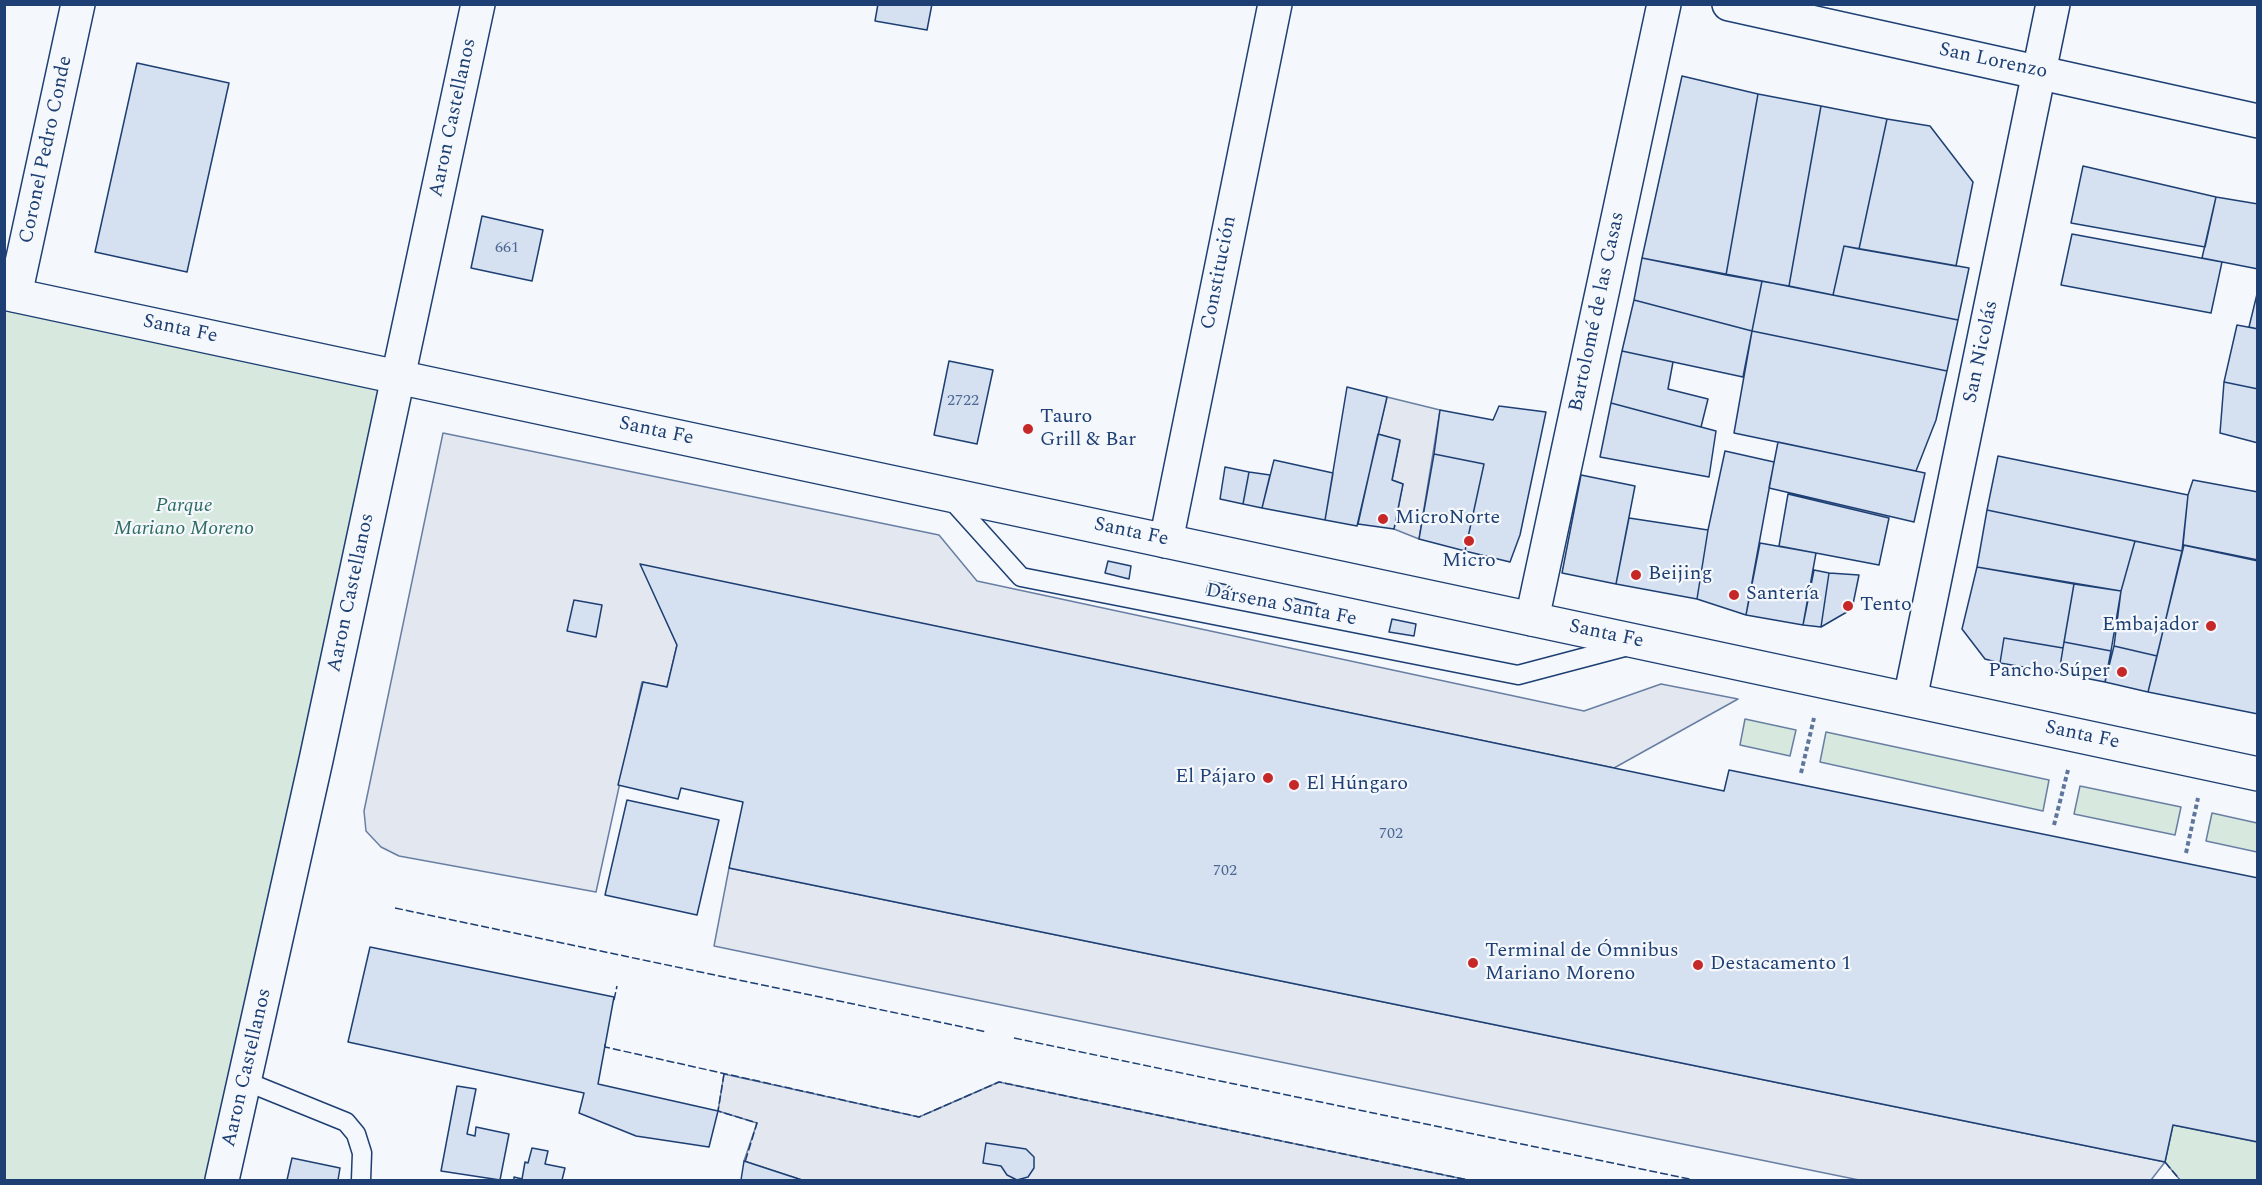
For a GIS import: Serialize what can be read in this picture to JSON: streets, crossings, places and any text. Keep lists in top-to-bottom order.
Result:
{
  "streets": {
    "street": [
      "San Lorenzo",
      "Aaron Castellanos",
      "Coronel Pedro Conde",
      "Constitución",
      "Bartolomé de las Casas",
      "Santa Fe",
      "San Nicolás"
    ],
    "lane": ["Dársena Santa Fe"]
  },
  "crossings": [
    ["San Lorenzo", "San Nicolás"],
    ["Aaron Castellanos", "Santa Fe"],
    ["Coronel Pedro Conde", "Santa Fe"],
    ["Constitución", "Santa Fe"],
    ["Bartolomé de las Casas", "Santa Fe"],
    ["Santa Fe", "San Nicolás"],
    ["Santa Fe", "Dársena Santa Fe"]
  ],
  "parks": ["Parque Mariano Moreno"],
  "places": [
    "Tauro Grill & Bar",
    "MicroNorte",
    "Micro",
    "Beijing",
    "Santería",
    "Tento",
    "Embajador",
    "Pancho Súper",
    "El Pájaro",
    "El Húngaro",
    "Terminal de Ómnibus Mariano Moreno",
    "Destacamento 1"
  ],
  "house_numbers": [
    "661",
    "2722",
    "702",
    "702"
  ]
}
